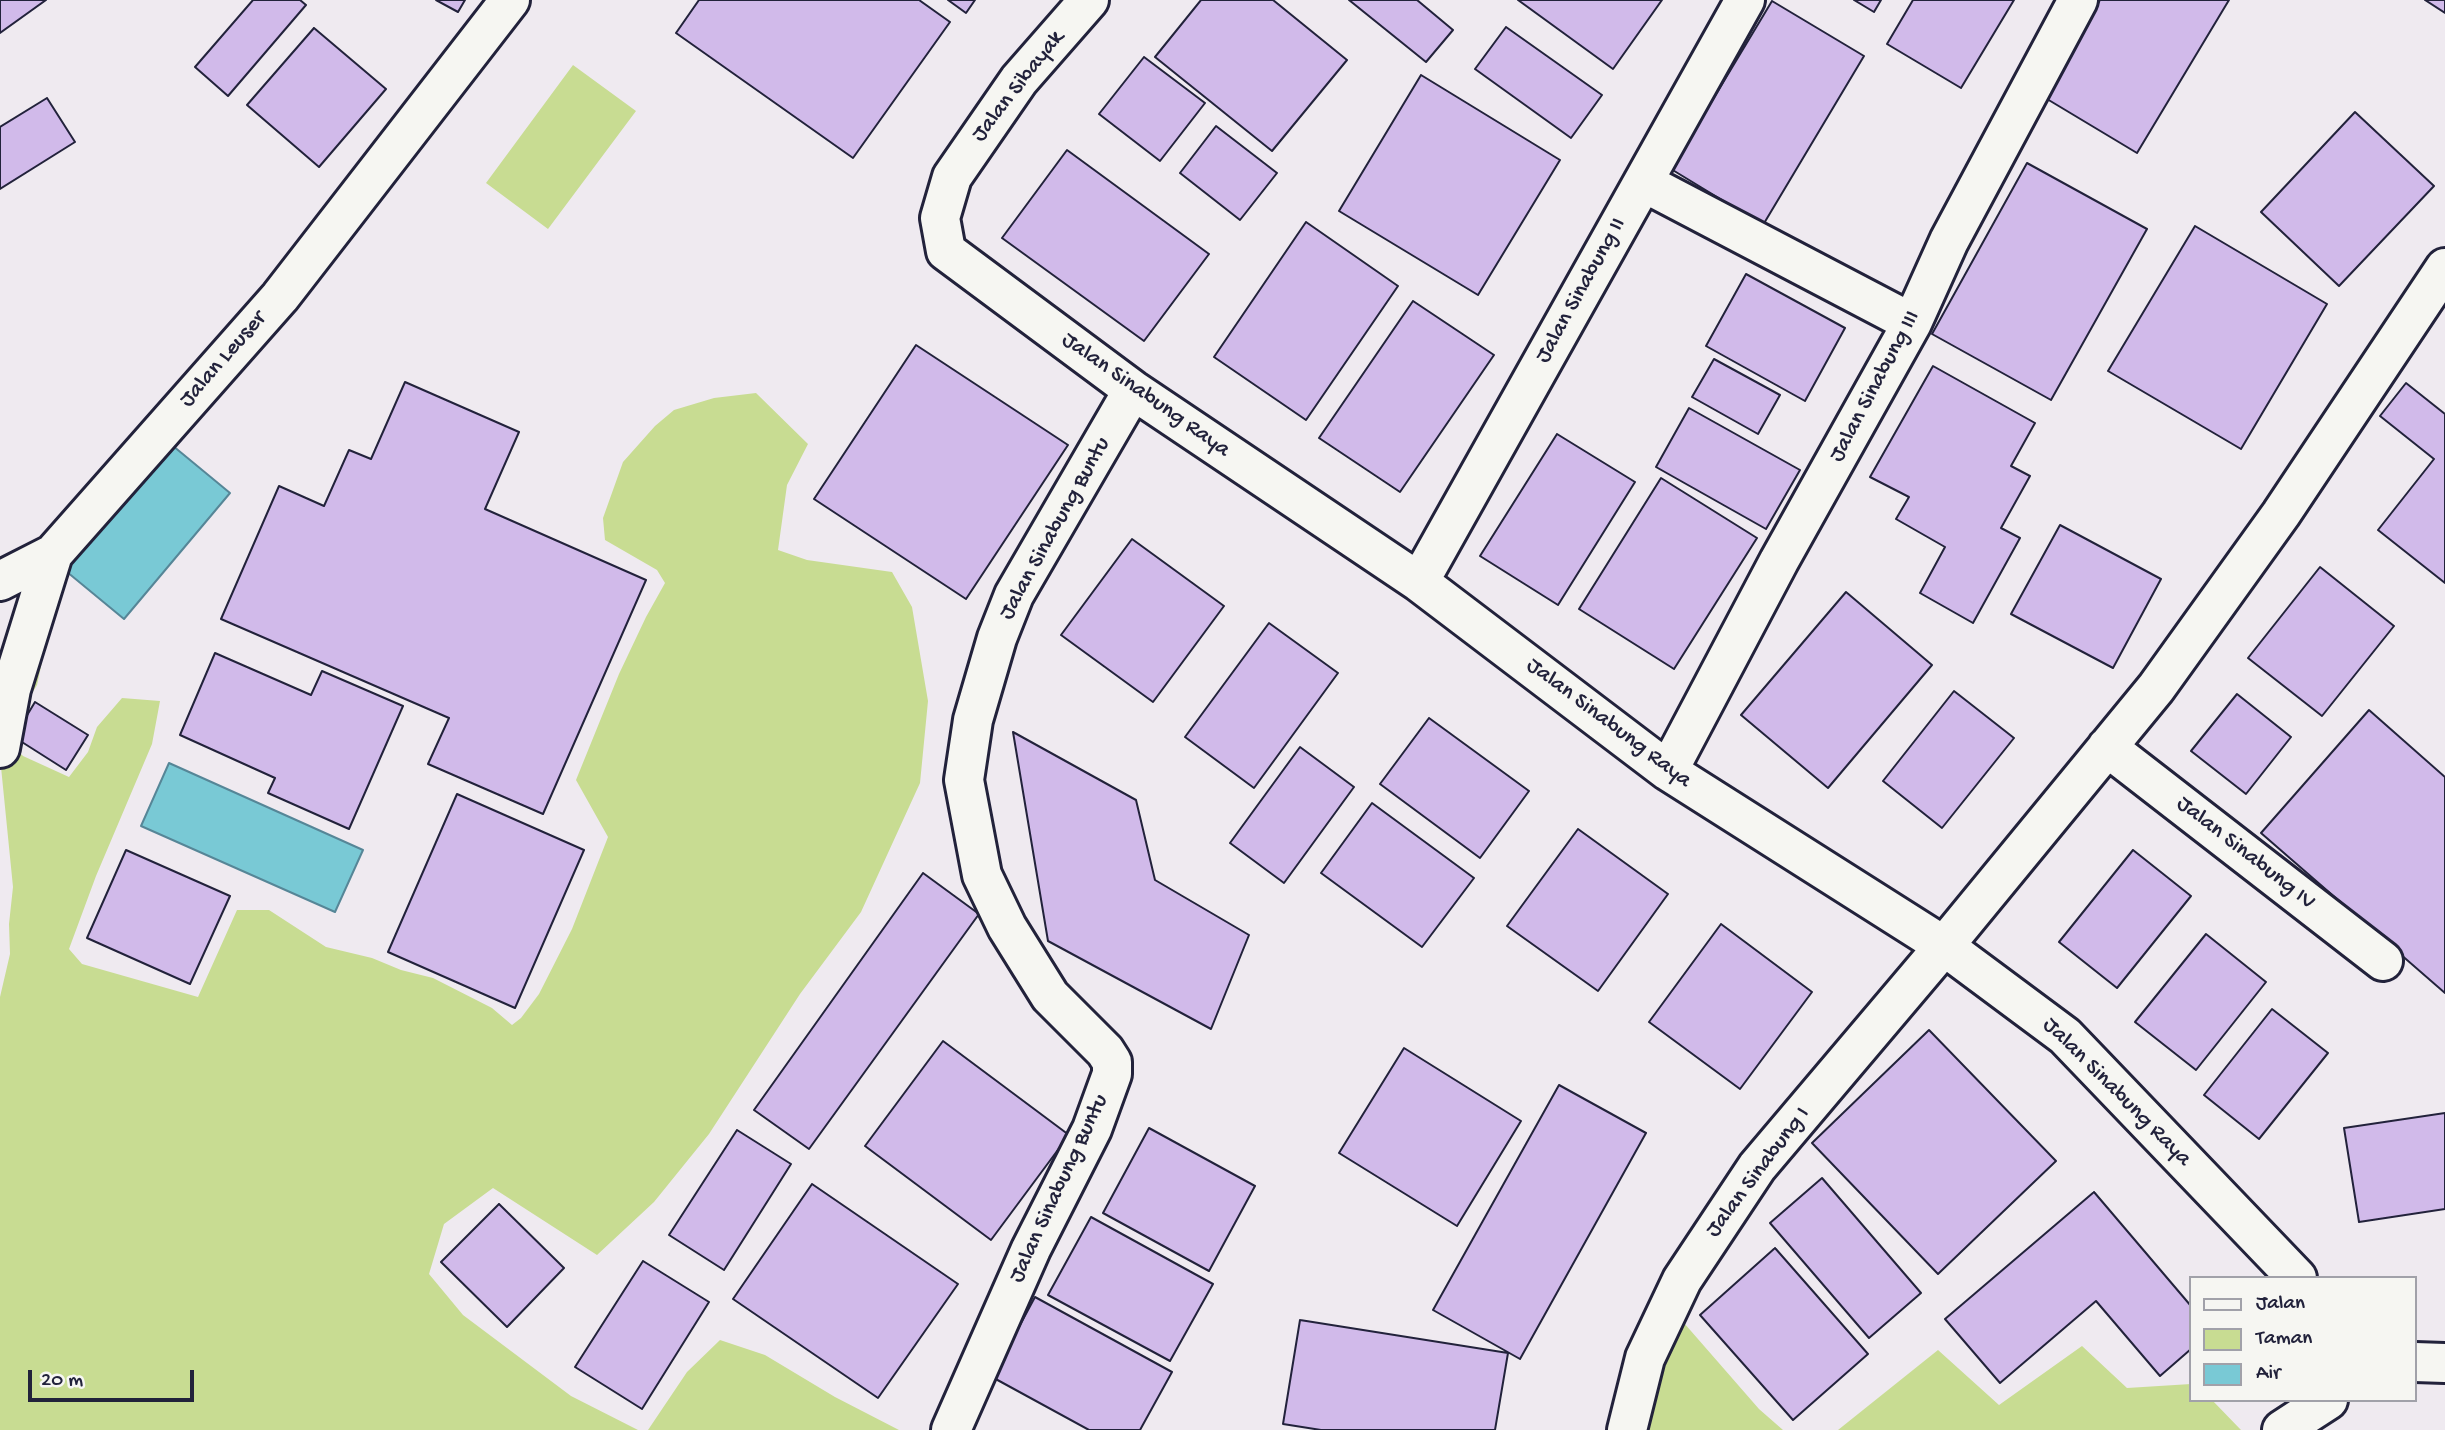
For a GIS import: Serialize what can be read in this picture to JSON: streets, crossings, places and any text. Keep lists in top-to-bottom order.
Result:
{
  "streets": {
    "street": [
      "Jalan Sibayak",
      "Jalan Sinabung II",
      "Jalan Leuser",
      "Jalan Sinabung III",
      "Jalan Sinabung Raya",
      "Jalan Sinabung Buntu",
      "Jalan Sinabung IV",
      "Jalan Sinabung I"
    ]
  },
  "crossings": [
    ["Jalan Sibayak", "Jalan Sinabung Raya"],
    ["Jalan Sinabung II", "Jalan Sinabung Raya"],
    ["Jalan Sinabung III", "Jalan Sinabung Raya"],
    ["Jalan Sinabung Raya", "Jalan Sinabung Buntu"],
    ["Jalan Sinabung Raya", "Jalan Sinabung I"]
  ],
  "legend": ["Jalan", "Taman", "Air"],
  "scale_bar": "20 m"
}
